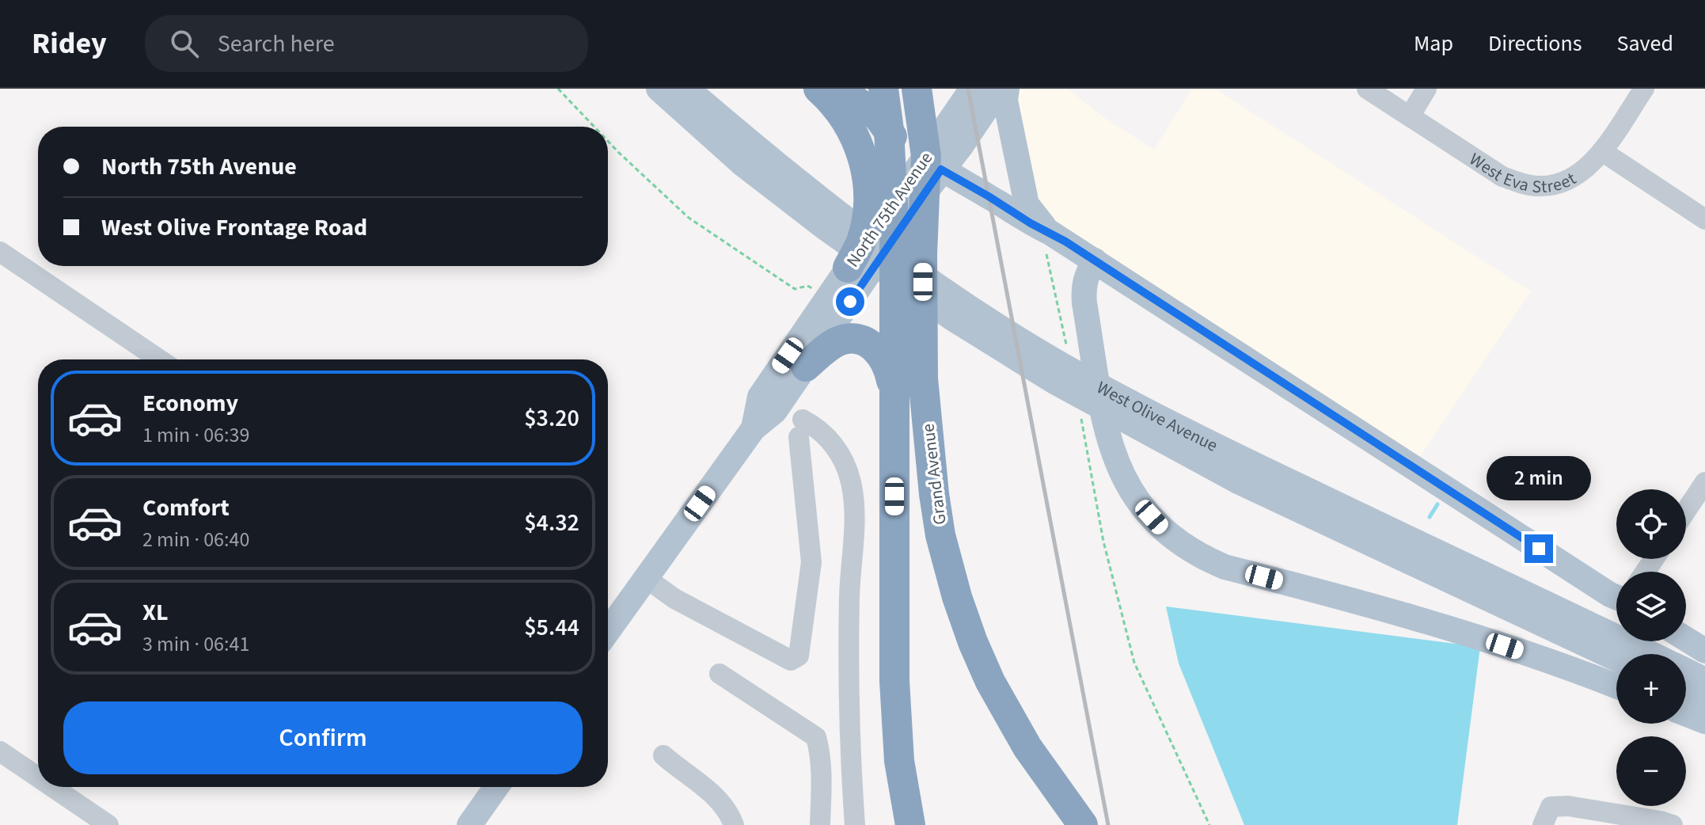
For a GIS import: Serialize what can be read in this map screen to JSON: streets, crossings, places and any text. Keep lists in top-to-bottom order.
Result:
{
  "streets": {
    "highway": ["Grand Avenue"],
    "main road": ["North 75th Avenue", "West Olive Avenue"],
    "street": ["West Eva Street"]
  },
  "crossings": [
    ["North 75th Avenue", "Grand Avenue"]
  ],
  "page": {
    "header": "Ridey",
    "search": "Search here",
    "nav": ["Map", "Directions", "Saved"],
    "banner": ["North 75th Avenue", "West Olive Frontage Road"],
    "list": [
      {
        "name": "Economy",
        "note": "1 min · 06:39",
        "value": "$3.20"
      },
      {
        "name": "Comfort",
        "note": "2 min · 06:40",
        "value": "$4.32"
      },
      {
        "name": "XL",
        "note": "3 min · 06:41",
        "value": "$5.44"
      }
    ],
    "bubble": "2 min",
    "map_buttons": ["+", "−"],
    "buttons": "Confirm"
  }
}
